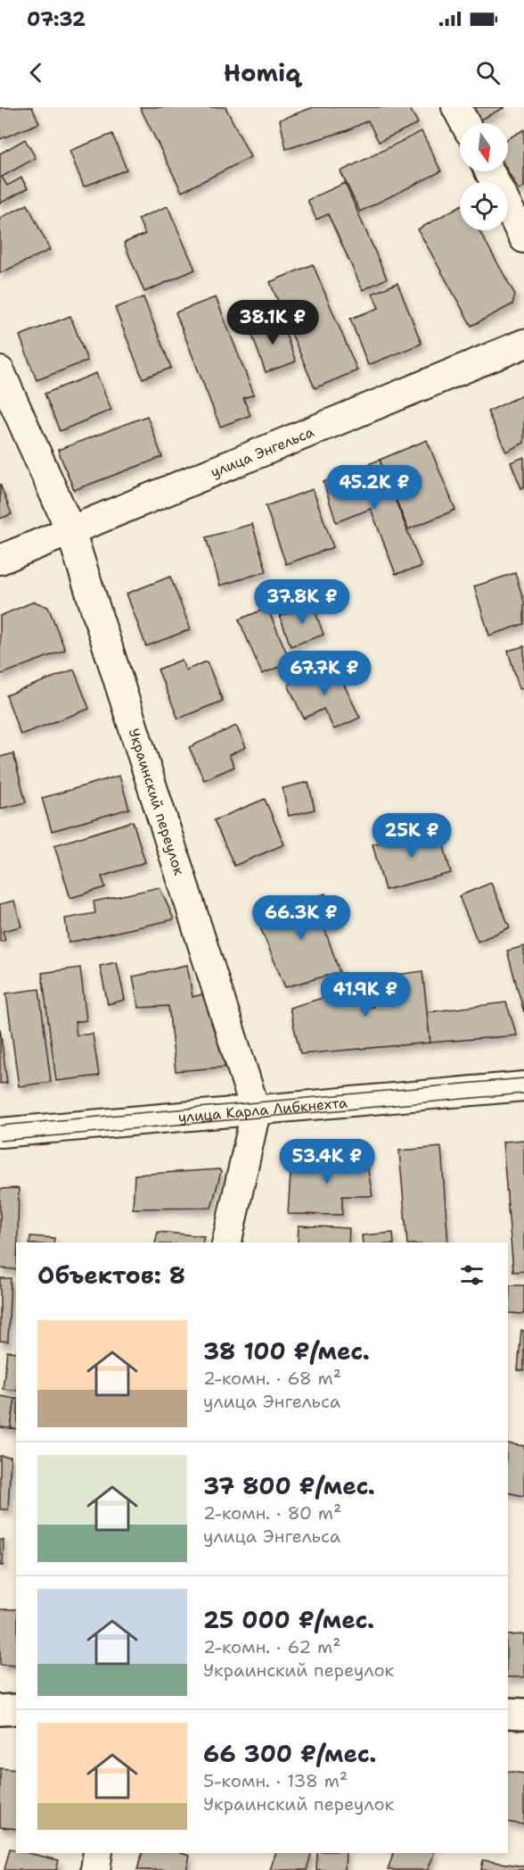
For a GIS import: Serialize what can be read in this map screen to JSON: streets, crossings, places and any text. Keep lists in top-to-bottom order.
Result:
{
  "streets": {
    "street": ["улица Энгельса", "Украинский переулок", "улица Карла Либкнехта"]
  },
  "crossings": [
    ["улица Энгельса", "Украинский переулок"],
    ["Украинский переулок", "улица Карла Либкнехта"]
  ],
  "north": "bottom",
  "page": {
    "status": "07:32",
    "header": "Homiq",
    "price": [
      "38.1K ₽",
      "45.2K ₽",
      "37.8K ₽",
      "67.7K ₽",
      "25K ₽",
      "66.3K ₽",
      "41.9K ₽",
      "53.4K ₽"
    ],
    "heading": "Объектов: 8",
    "list": [
      {
        "name": "38 100 ₽/мес.",
        "note": "2-комн. · 68 m² · улица Энгельса"
      },
      {
        "name": "37 800 ₽/мес.",
        "note": "2-комн. · 80 m² · улица Энгельса"
      },
      {
        "name": "25 000 ₽/мес.",
        "note": "2-комн. · 62 m² · Украинский переулок"
      },
      {
        "name": "66 300 ₽/мес.",
        "note": "5-комн. · 138 m² · Украинский переулок"
      }
    ]
  }
}
